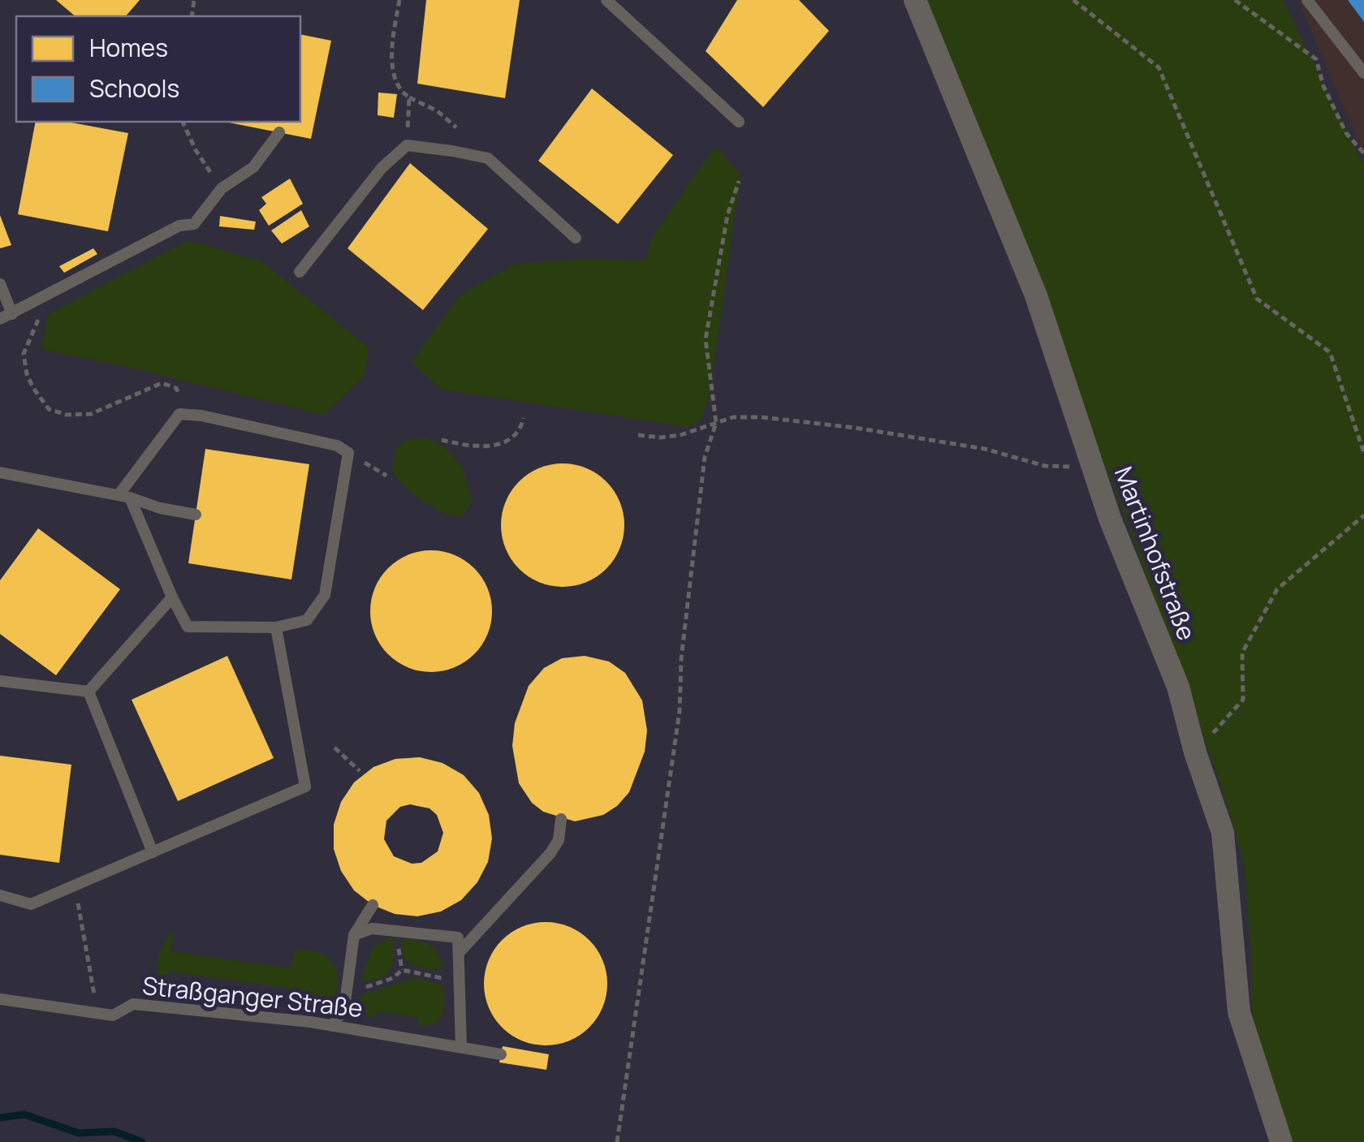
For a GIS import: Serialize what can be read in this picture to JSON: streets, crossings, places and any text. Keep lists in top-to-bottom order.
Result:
{
  "streets": {
    "street": ["Martinhofstraße"],
    "lane": ["Straßganger Straße"]
  },
  "legend": ["Homes", "Schools"]
}
